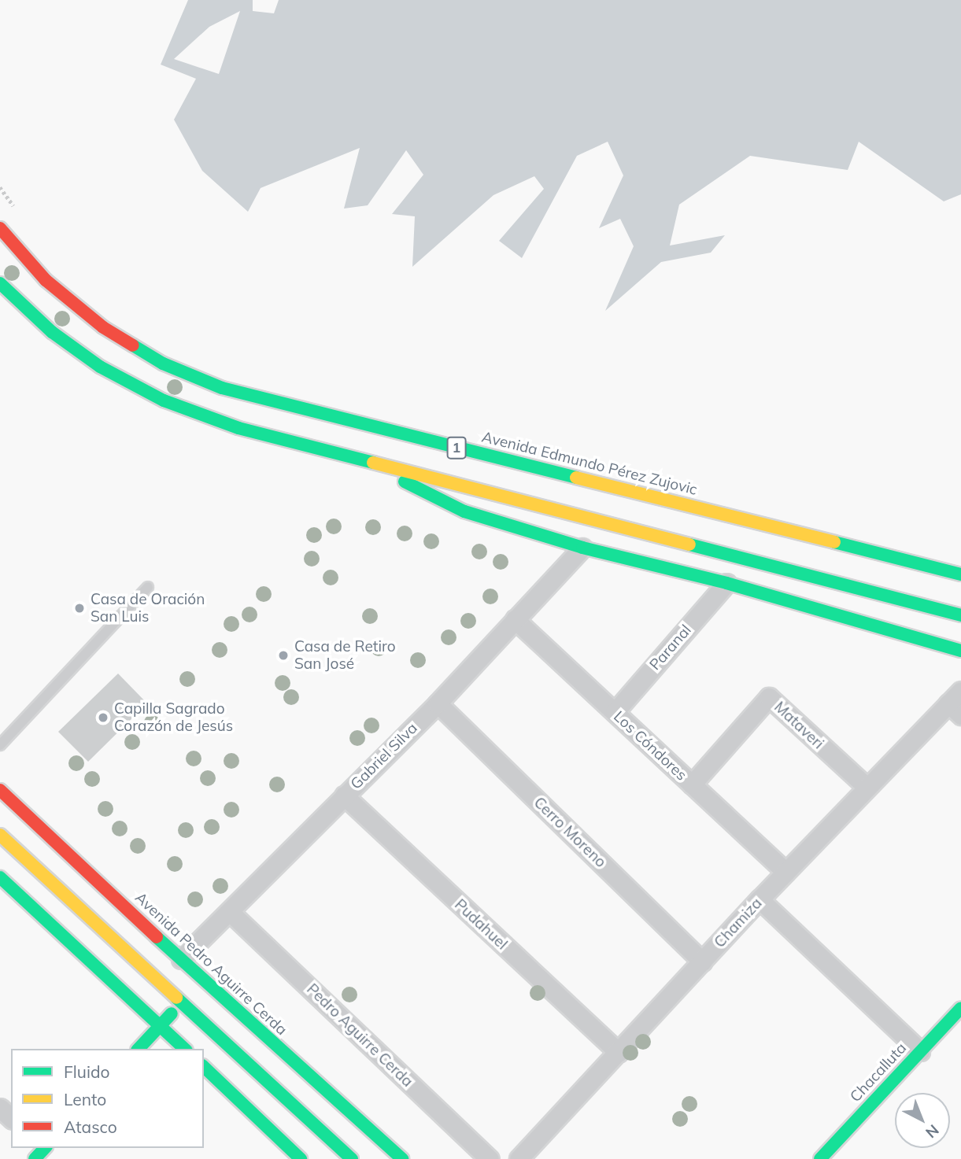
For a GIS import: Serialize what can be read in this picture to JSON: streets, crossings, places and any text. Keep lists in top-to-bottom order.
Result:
{
  "streets": {
    "main road": [
      "1",
      "Avenida Edmundo Pérez Zujovic",
      "Avenida Pedro Aguirre Cerda",
      "Chacalluta"
    ],
    "street": [
      "Paranal",
      "Mataveri",
      "Los Cóndores",
      "Gabriel Silva",
      "Cerro Moreno",
      "Chamiza",
      "Pudahuel",
      "Pedro Aguirre Cerda"
    ]
  },
  "crossings": [
    ["Paranal", "Los Cóndores"],
    ["Mataveri", "Los Cóndores"],
    ["Mataveri", "Chamiza"],
    ["Los Cóndores", "Gabriel Silva"],
    ["Los Cóndores", "Chamiza"],
    ["Gabriel Silva", "Cerro Moreno"],
    ["Gabriel Silva", "Pudahuel"],
    ["Gabriel Silva", "Avenida Pedro Aguirre Cerda"],
    ["Gabriel Silva", "Pedro Aguirre Cerda"],
    ["Cerro Moreno", "Chamiza"],
    ["Chamiza", "Pudahuel"]
  ],
  "places": ["Casa de Oración San Luis", "Casa de Retiro San José", "Capilla Sagrado Corazón de Jesús"],
  "legend": ["Fluido", "Lento", "Atasco"],
  "north": "bottom right"
}
